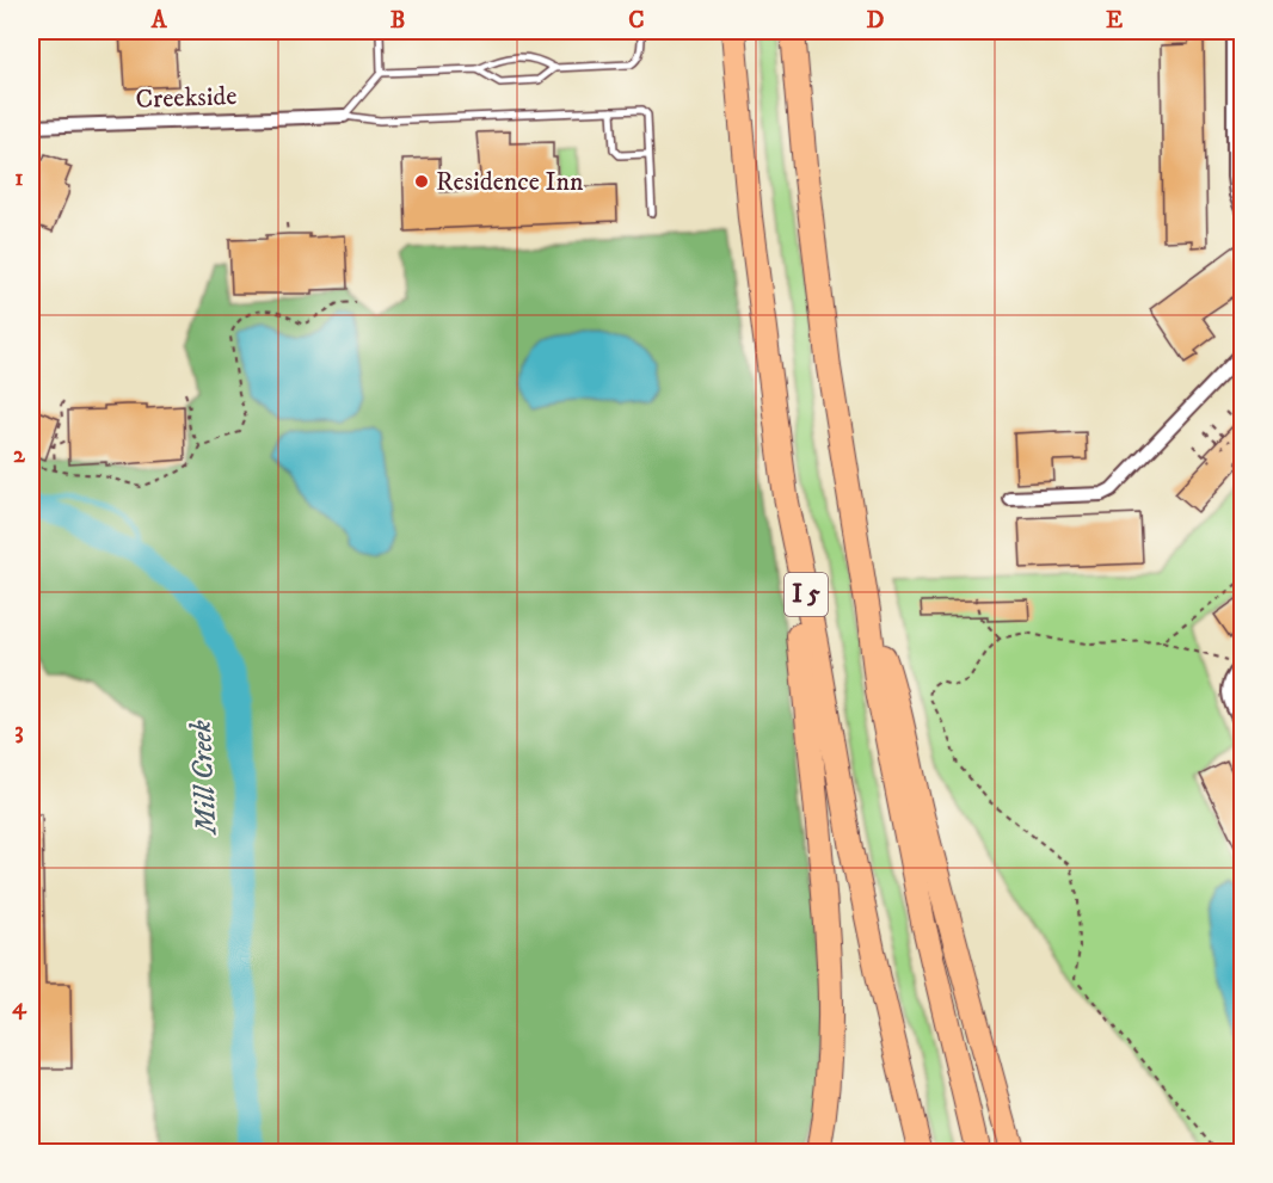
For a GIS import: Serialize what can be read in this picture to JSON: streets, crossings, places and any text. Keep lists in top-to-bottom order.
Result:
{
  "streets": {
    "highway": ["I 5"],
    "street": ["Creekside"]
  },
  "water": ["Mill Creek"],
  "places": ["Residence Inn"],
  "grid": {
    "columns": [
      "A",
      "B",
      "C",
      "D",
      "E"
    ],
    "rows": [
      "1",
      "2",
      "3",
      "4"
    ]
  }
}
